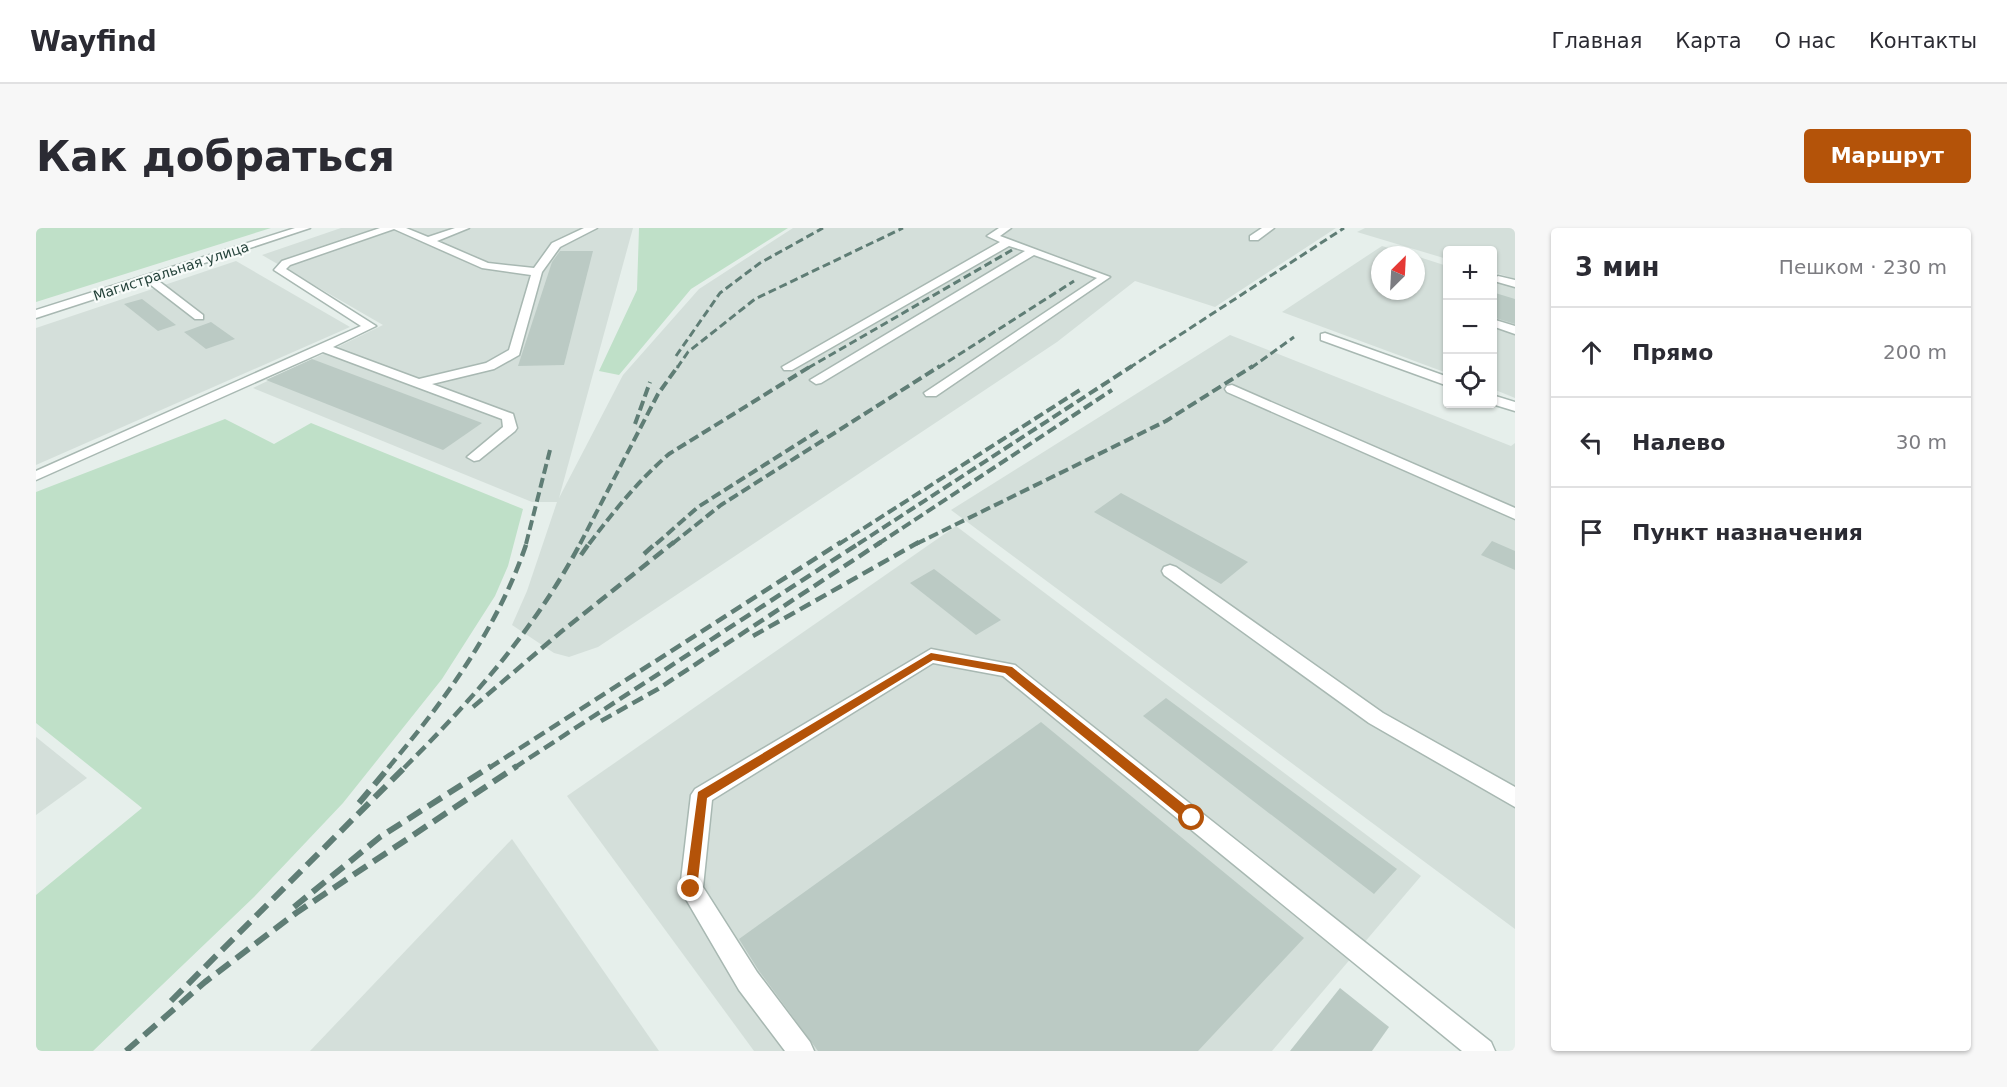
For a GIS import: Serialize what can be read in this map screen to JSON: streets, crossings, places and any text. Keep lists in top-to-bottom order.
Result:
{
  "streets": {
    "street": ["Магистральная улица"]
  },
  "north": "top right",
  "page": {
    "header": "Wayfind",
    "nav": [
      "Главная",
      "Карта",
      "О нас",
      "Контакты"
    ],
    "buttons": "Маршрут",
    "title": "Как добраться",
    "heading": ["3 мин", "Пешком · 230 m"],
    "map_buttons": ["+", "−"],
    "list": [
      ["Прямо", "200 m"],
      ["Налево", "30 m"],
      "Пункт назначения"
    ]
  }
}
